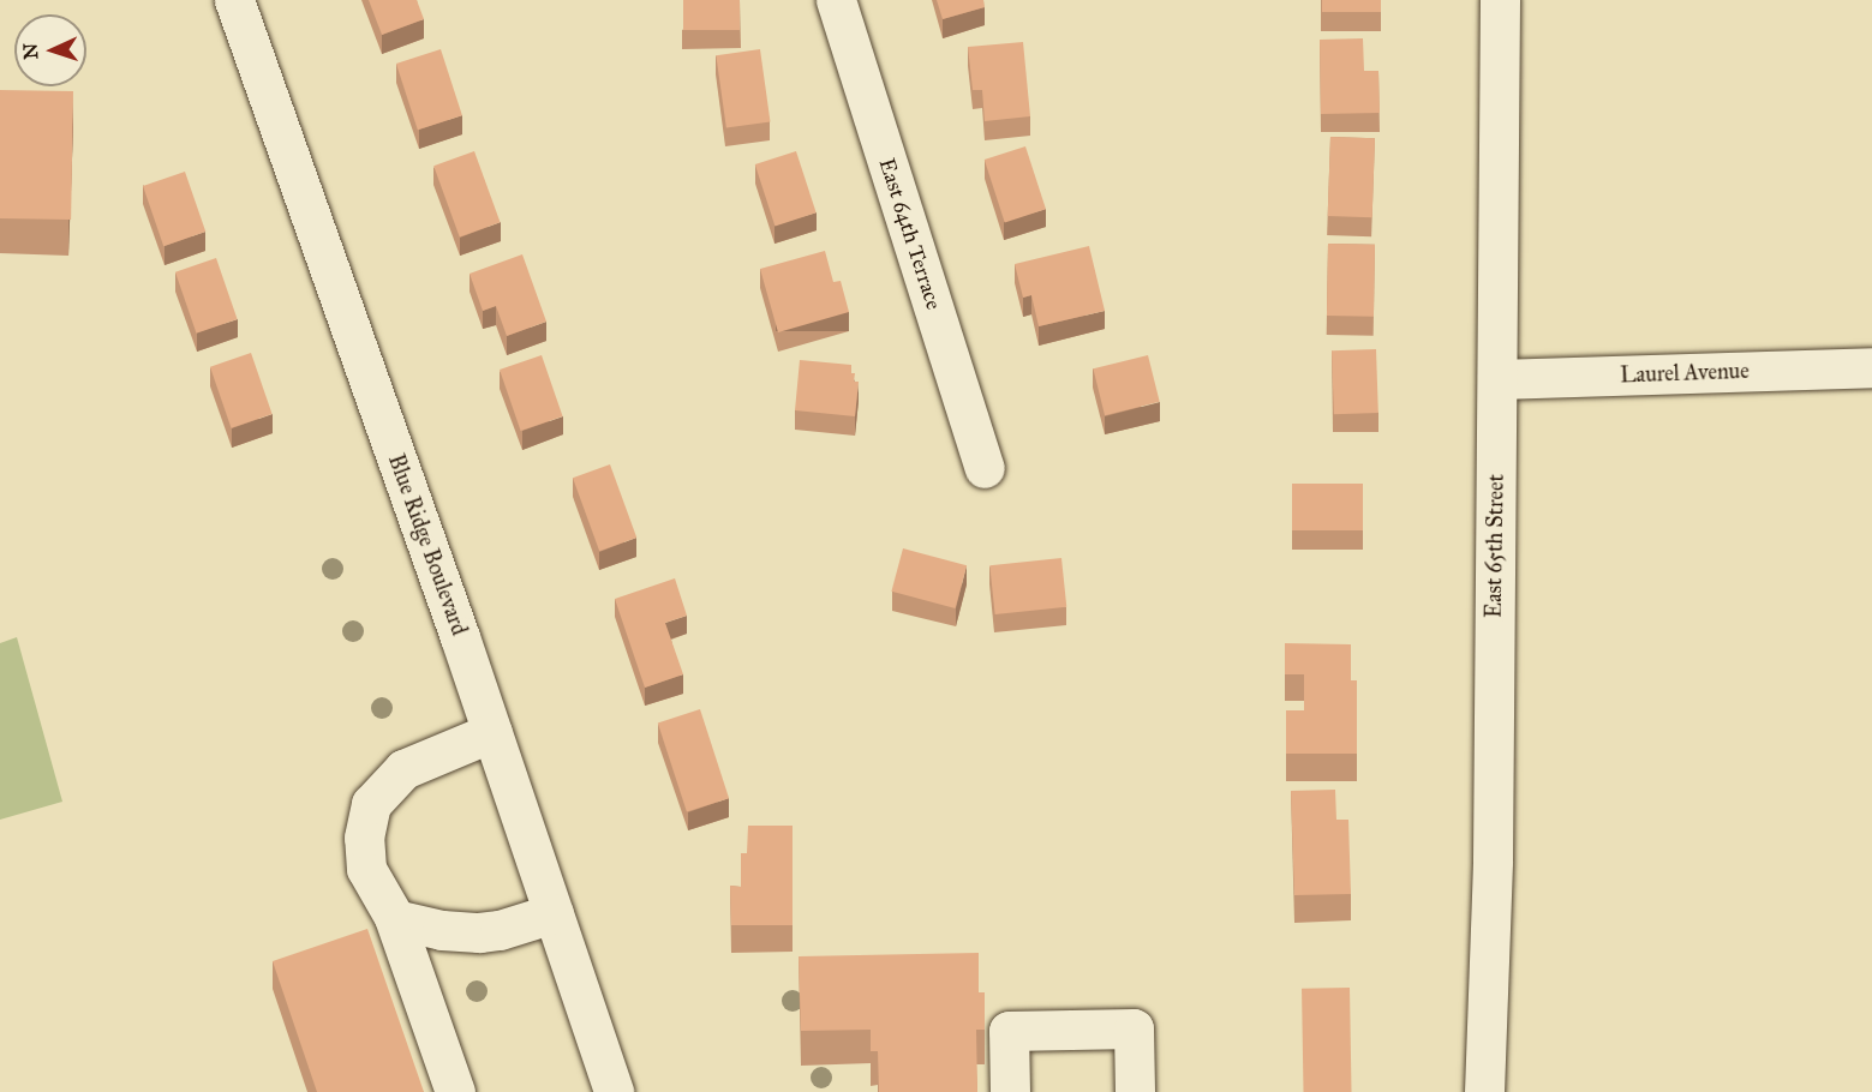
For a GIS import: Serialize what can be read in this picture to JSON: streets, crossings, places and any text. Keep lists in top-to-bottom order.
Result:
{
  "streets": {
    "street": [
      "East 64th Terrace",
      "Laurel Avenue",
      "Blue Ridge Boulevard",
      "East 65th Street"
    ]
  },
  "crossings": [
    ["Laurel Avenue", "East 65th Street"]
  ],
  "north": "left"
}
